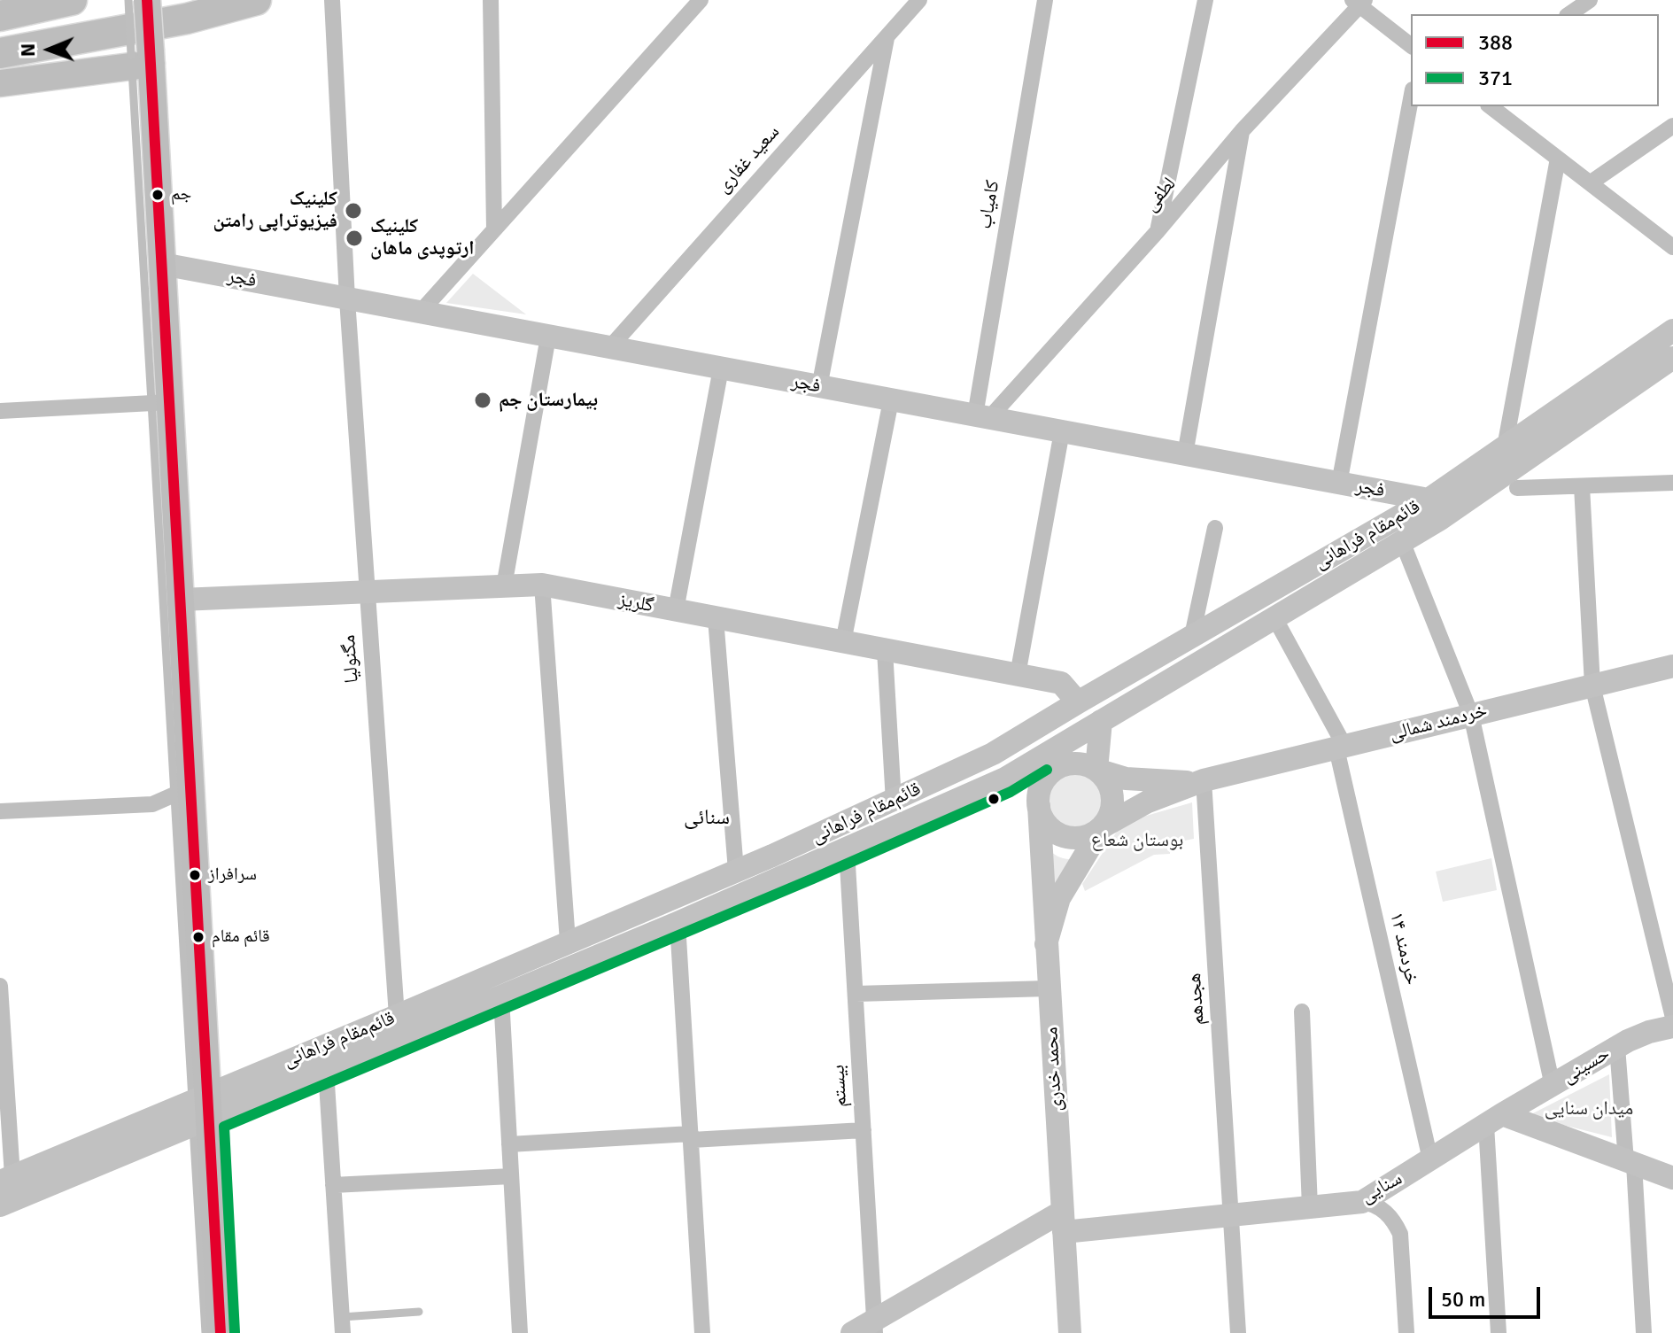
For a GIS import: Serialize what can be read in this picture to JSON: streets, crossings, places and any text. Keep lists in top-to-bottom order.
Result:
{
  "streets": {
    "street": [
      "سعید غفاری",
      "لطفی",
      "کامیاب",
      "فجر",
      "قائم‌مقام فراهانی",
      "گلریز",
      "مگنولیا",
      "خردمند شمالی",
      "خردمند ۱۴",
      "هجدهم",
      "حسینی",
      "محمد خدری",
      "بیستم",
      "سنایی"
    ]
  },
  "crossings": [
    ["سعید غفاری", "فجر"],
    ["لطفی", "کامیاب"],
    ["لطفی", "فجر"],
    ["کامیاب", "فجر"],
    ["فجر", "قائم‌مقام فراهانی"],
    ["فجر", "مگنولیا"],
    ["قائم‌مقام فراهانی", "گلریز"],
    ["قائم‌مقام فراهانی", "مگنولیا"],
    ["قائم‌مقام فراهانی", "خردمند ۱۴"],
    ["قائم‌مقام فراهانی", "محمد خدری"],
    ["قائم‌مقام فراهانی", "بیستم"],
    ["گلریز", "مگنولیا"],
    ["خردمند شمالی", "خردمند ۱۴"],
    ["خردمند شمالی", "هجدهم"],
    ["خردمند شمالی", "محمد خدری"],
    ["خردمند ۱۴", "سنایی"],
    ["هجدهم", "سنایی"],
    ["حسینی", "سنایی"],
    ["محمد خدری", "سنایی"],
    ["بیستم", "سنایی"]
  ],
  "districts": ["سنائی"],
  "parks": ["بوستان شعاع", "میدان سنایی"],
  "places": [
    "جم",
    "کلینیک فیزیوتراپی رامتن",
    "کلینیک ارتوپدی ماهان",
    "بیمارستان جم",
    "سرافراز",
    "قائم مقام"
  ],
  "lines": ["transit line 388", "transit line 371"],
  "legend": ["388", "371"],
  "scale_bar": "50 m",
  "north": "left"
}
